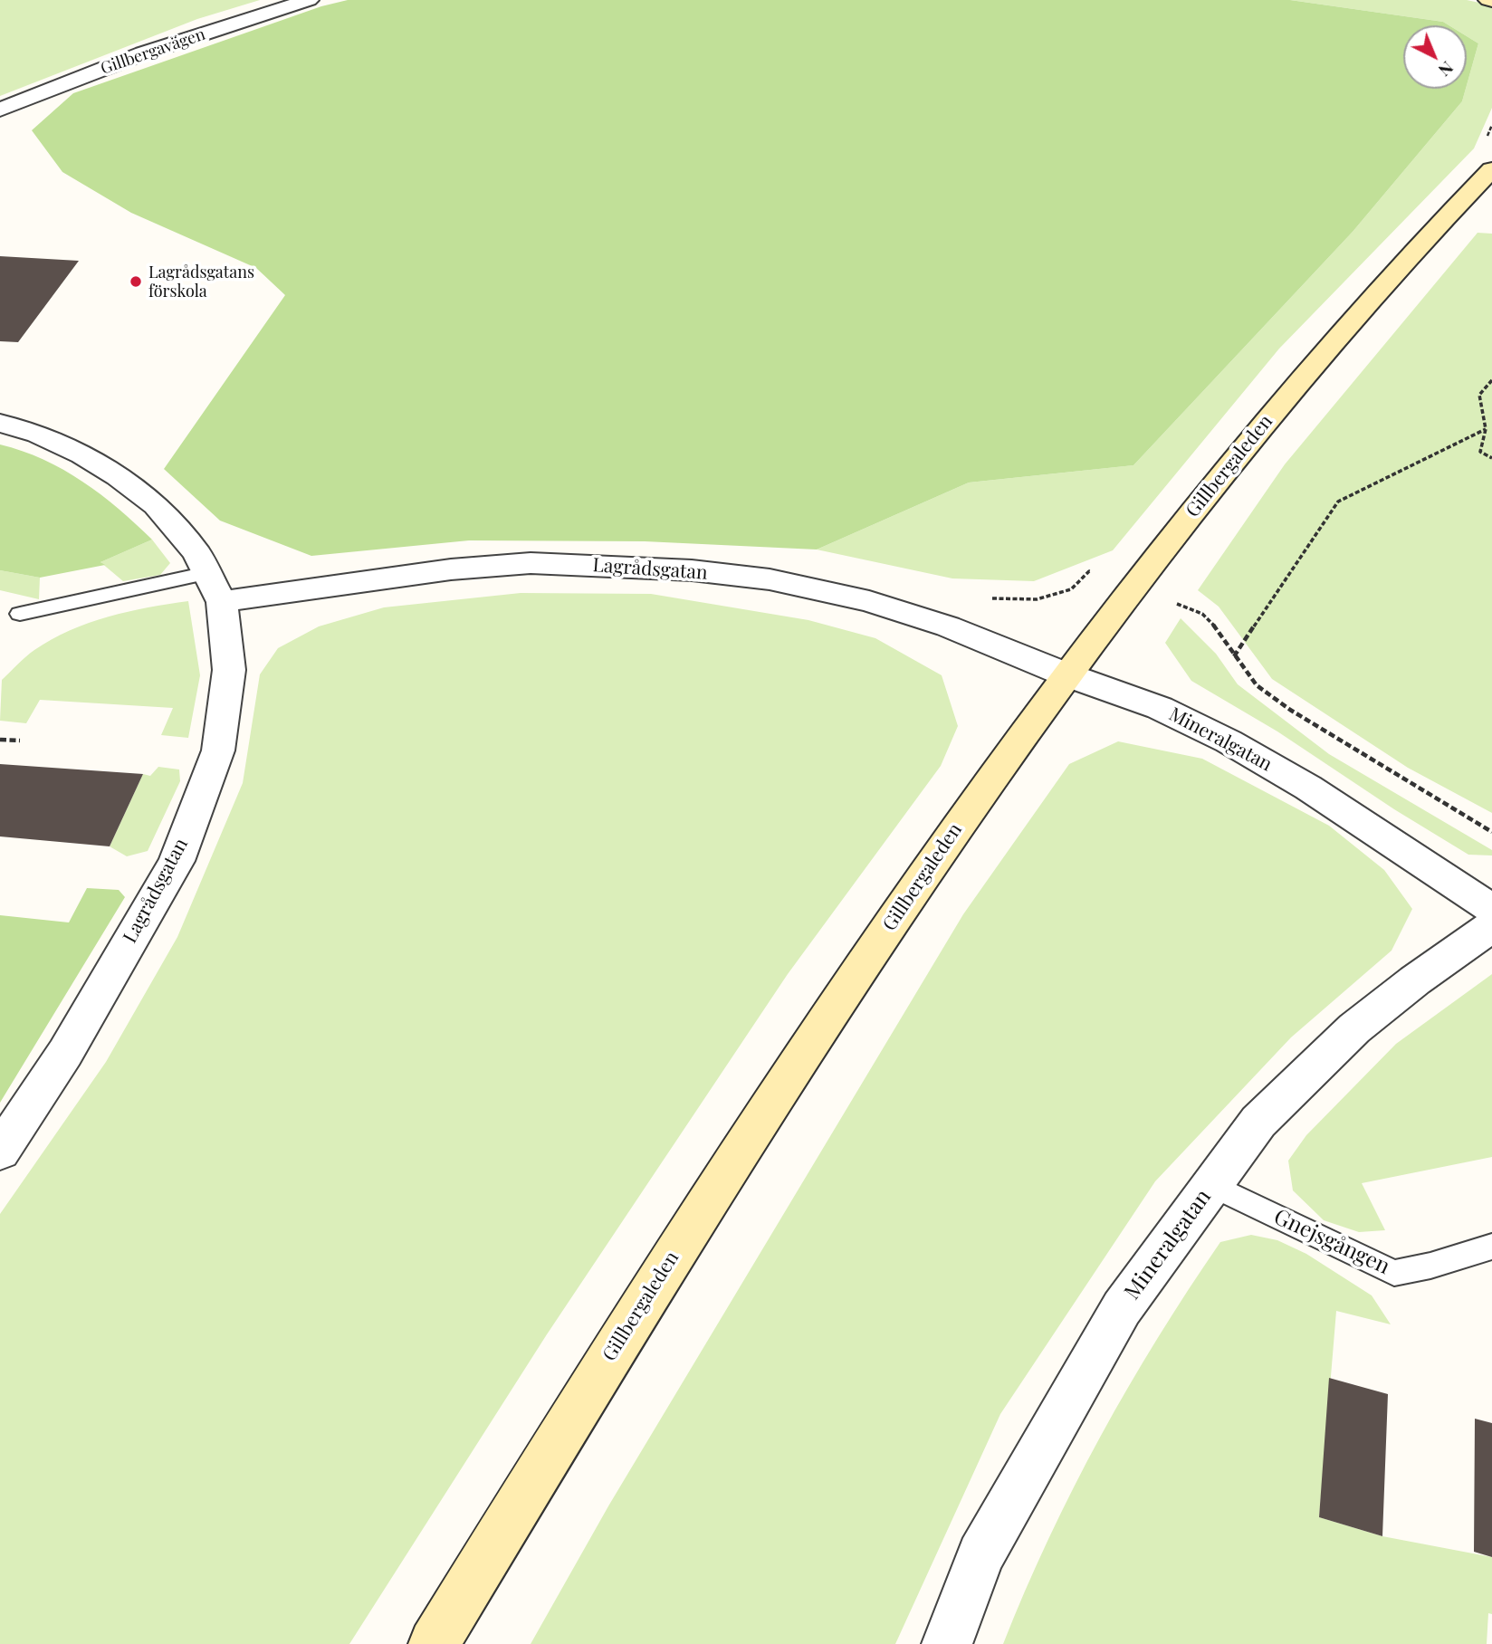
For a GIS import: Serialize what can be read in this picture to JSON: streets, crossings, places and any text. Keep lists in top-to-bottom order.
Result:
{
  "streets": {
    "main road": ["Gillbergaleden"],
    "street": ["Gillbergavägen", "Lagrådsgatan", "Mineralgatan"],
    "lane": ["Gnejsgången"]
  },
  "crossings": [
    ["Gillbergaleden", "Lagrådsgatan"],
    ["Gillbergaleden", "Mineralgatan"],
    ["Lagrådsgatan", "Mineralgatan"],
    ["Mineralgatan", "Gnejsgången"]
  ],
  "places": ["Lagrådsgatans förskola"],
  "north": "bottom right"
}
